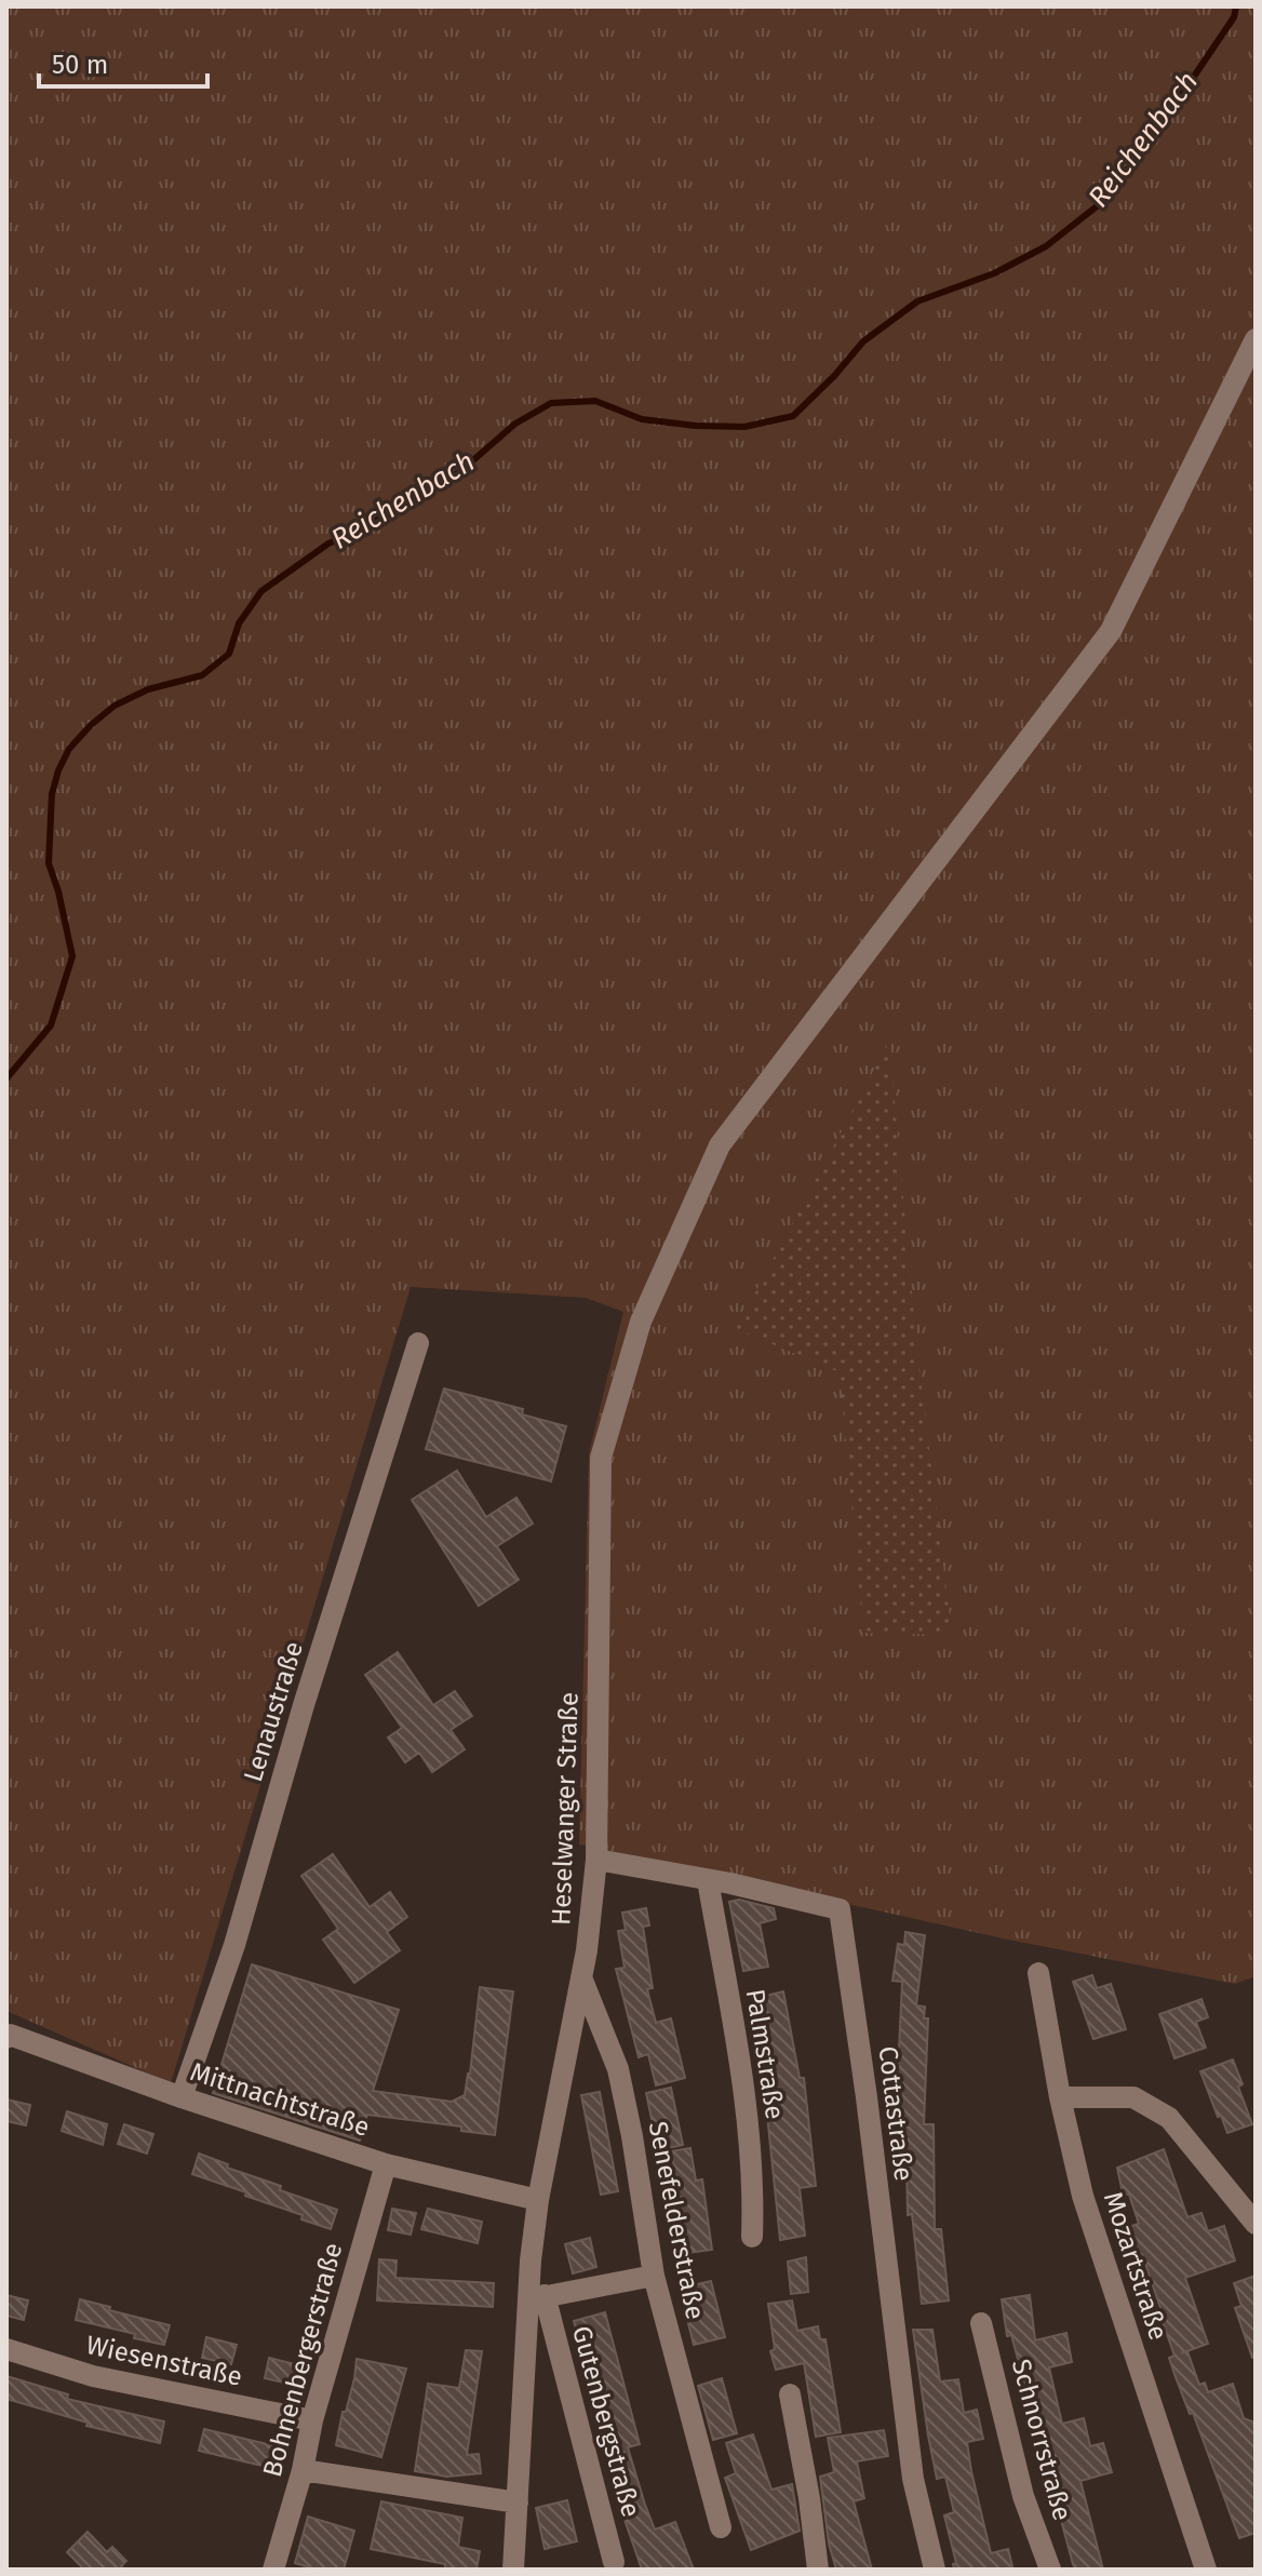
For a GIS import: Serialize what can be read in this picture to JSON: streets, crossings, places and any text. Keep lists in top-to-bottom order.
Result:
{
  "streets": {
    "street": [
      "Lenaustraße",
      "Heselwanger Straße",
      "Palmstraße",
      "Mittnachtstraße",
      "Cottastraße",
      "Senefelderstraße",
      "Mozartstraße",
      "Bohnenbergerstraße",
      "Wiesenstraße",
      "Gutenbergstraße",
      "Schnorrstraße"
    ]
  },
  "crossings": [
    ["Lenaustraße", "Mittnachtstraße"],
    ["Heselwanger Straße", "Mittnachtstraße"],
    ["Heselwanger Straße", "Cottastraße"],
    ["Heselwanger Straße", "Senefelderstraße"],
    ["Heselwanger Straße", "Gutenbergstraße"],
    ["Palmstraße", "Cottastraße"],
    ["Mittnachtstraße", "Bohnenbergerstraße"],
    ["Bohnenbergerstraße", "Wiesenstraße"]
  ],
  "water": ["Reichenbach"],
  "scale_bar": "50 m"
}
